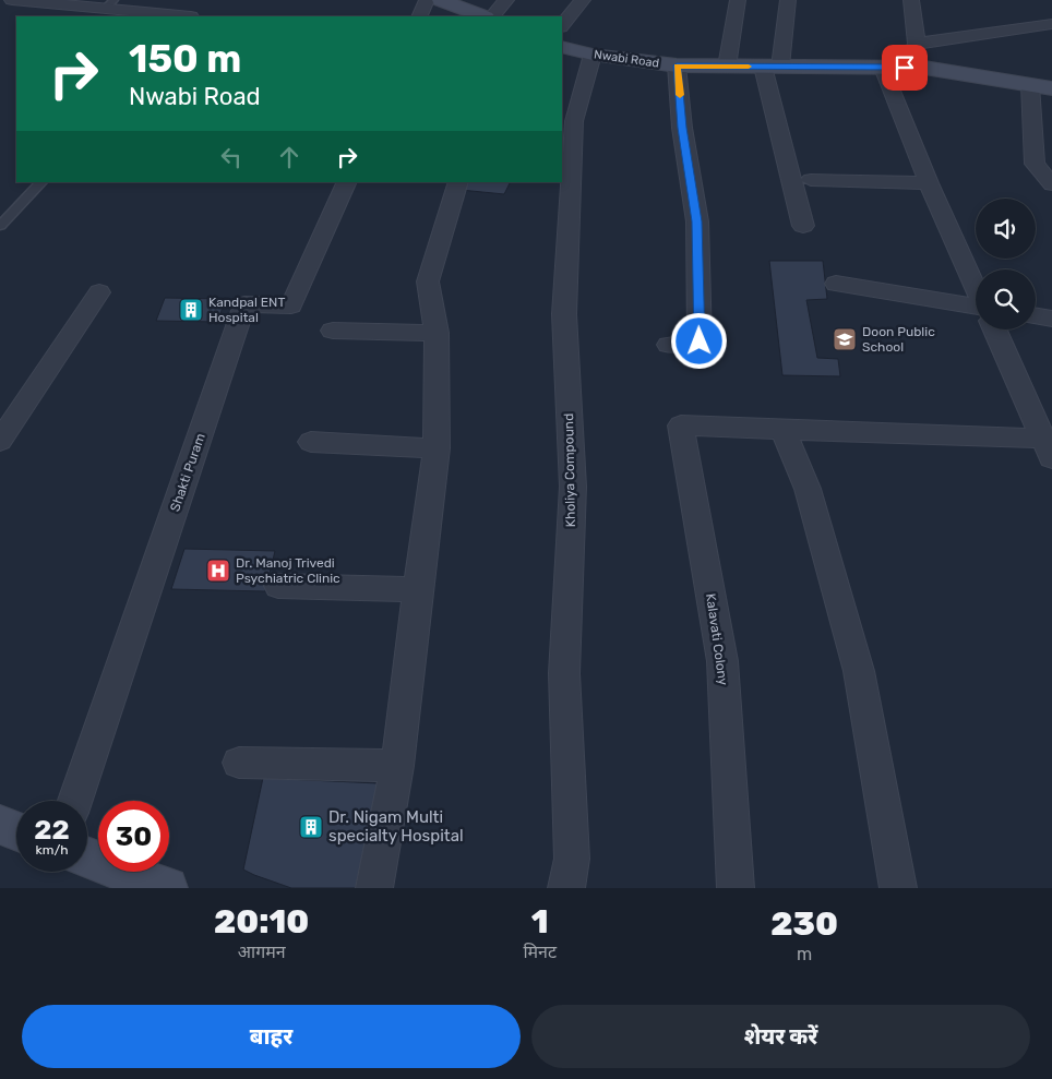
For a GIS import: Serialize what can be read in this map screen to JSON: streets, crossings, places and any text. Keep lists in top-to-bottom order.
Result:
{
  "streets": {
    "street": [
      "Nwabi Road",
      "Kholiya Compound",
      "Shakti Puram",
      "Kalavati Colony"
    ]
  },
  "crossings": [
    ["Nwabi Road", "Kholiya Compound"]
  ],
  "places": {
    "building": ["Kandpal ENT Hospital", "Dr. Nigam Multi specialty Hospital"],
    "school or university": ["Doon Public School"],
    "hospital": ["Dr. Manoj Trivedi Psychiatric Clinic"]
  },
  "page": {
    "turn": ["150 m", "Nwabi Road"],
    "speed": "22 km/h",
    "limit": "30",
    "eta": [
      "20:10",
      "आगमन",
      "1",
      "मिनट",
      "230",
      "m"
    ],
    "buttons": ["बाहर", "शेयर करें"]
  }
}
